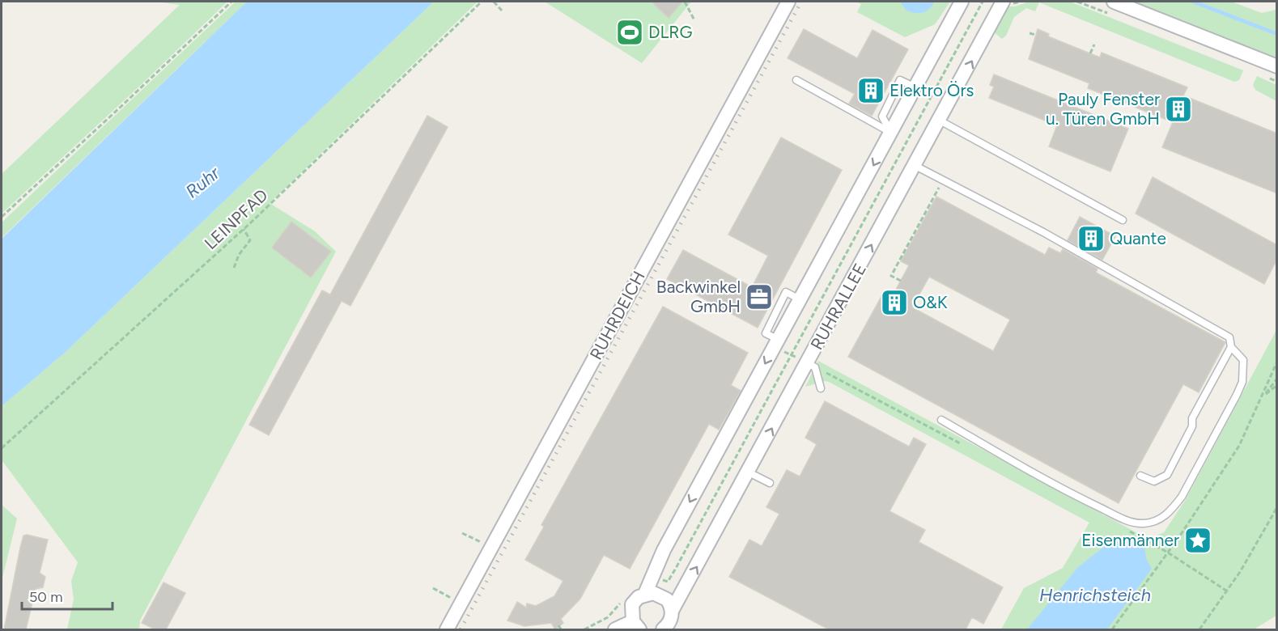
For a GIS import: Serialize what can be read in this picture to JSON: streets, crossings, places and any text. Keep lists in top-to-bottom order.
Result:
{
  "streets": {
    "street": ["RUHRALLEE", "RUHRDEICH"],
    "path": ["LEINPFAD"]
  },
  "water": ["Ruhr", "Henrichsteich"],
  "places": {
    "sports": ["DLRG"],
    "building": [
      "Elektro Örs",
      "Pauly Fenster u. Türen GmbH",
      "Quante",
      "O&K"
    ],
    "office": ["Backwinkel GmbH"],
    "place": ["Eisenmänner"]
  },
  "scale_bar": "50 m"
}
